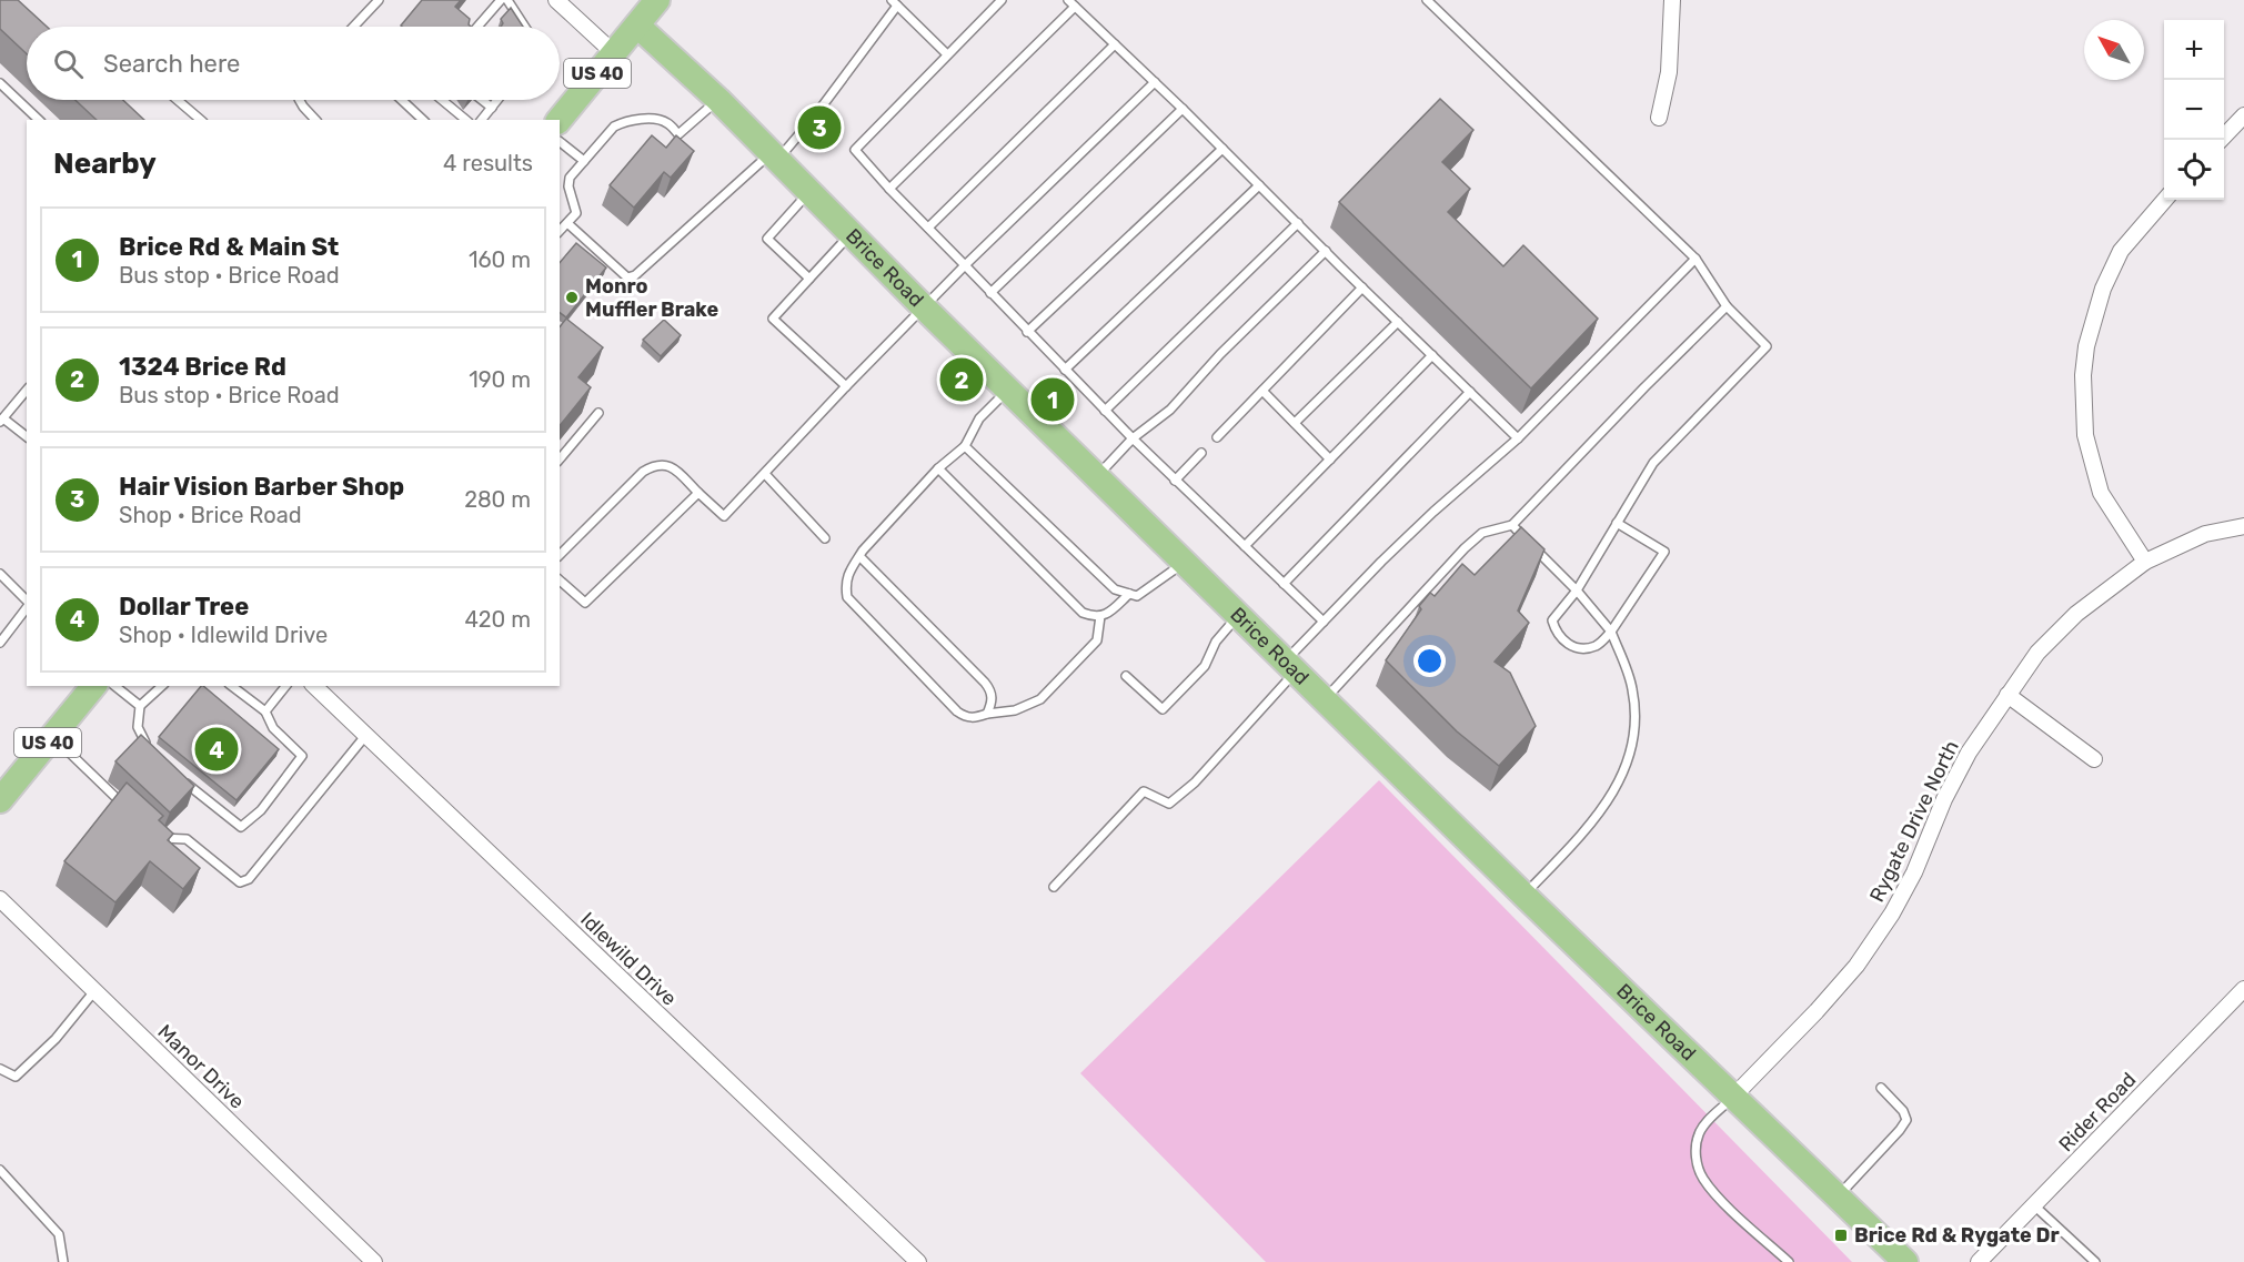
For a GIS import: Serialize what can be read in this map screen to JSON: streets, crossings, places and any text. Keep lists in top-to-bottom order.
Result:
{
  "streets": {
    "main road": ["US 40", "Brice Road"],
    "street": [
      "Rygate Drive North",
      "Idlewild Drive",
      "Manor Drive",
      "Rider Road"
    ]
  },
  "crossings": [
    ["US 40", "Brice Road"],
    ["Brice Road", "Rygate Drive North"]
  ],
  "places": {
    "other": ["Monro Muffler Brake"],
    "transit": ["Brice Rd & Rygate Dr"]
  },
  "north": "top left",
  "page": {
    "map_buttons": ["+", "−"],
    "search": "Search here",
    "pins": [
      "3",
      "2",
      "1",
      "4"
    ],
    "heading": ["Nearby", "4 results"],
    "list": [
      {
        "mark": "1",
        "name": "Brice Rd & Main St",
        "note": "Bus stop · Brice Road",
        "value": "160 m"
      },
      {
        "mark": "2",
        "name": "1324 Brice Rd",
        "note": "Bus stop · Brice Road",
        "value": "190 m"
      },
      {
        "mark": "3",
        "name": "Hair Vision Barber Shop",
        "note": "Shop · Brice Road",
        "value": "280 m"
      },
      {
        "mark": "4",
        "name": "Dollar Tree",
        "note": "Shop · Idlewild Drive",
        "value": "420 m"
      }
    ]
  }
}
